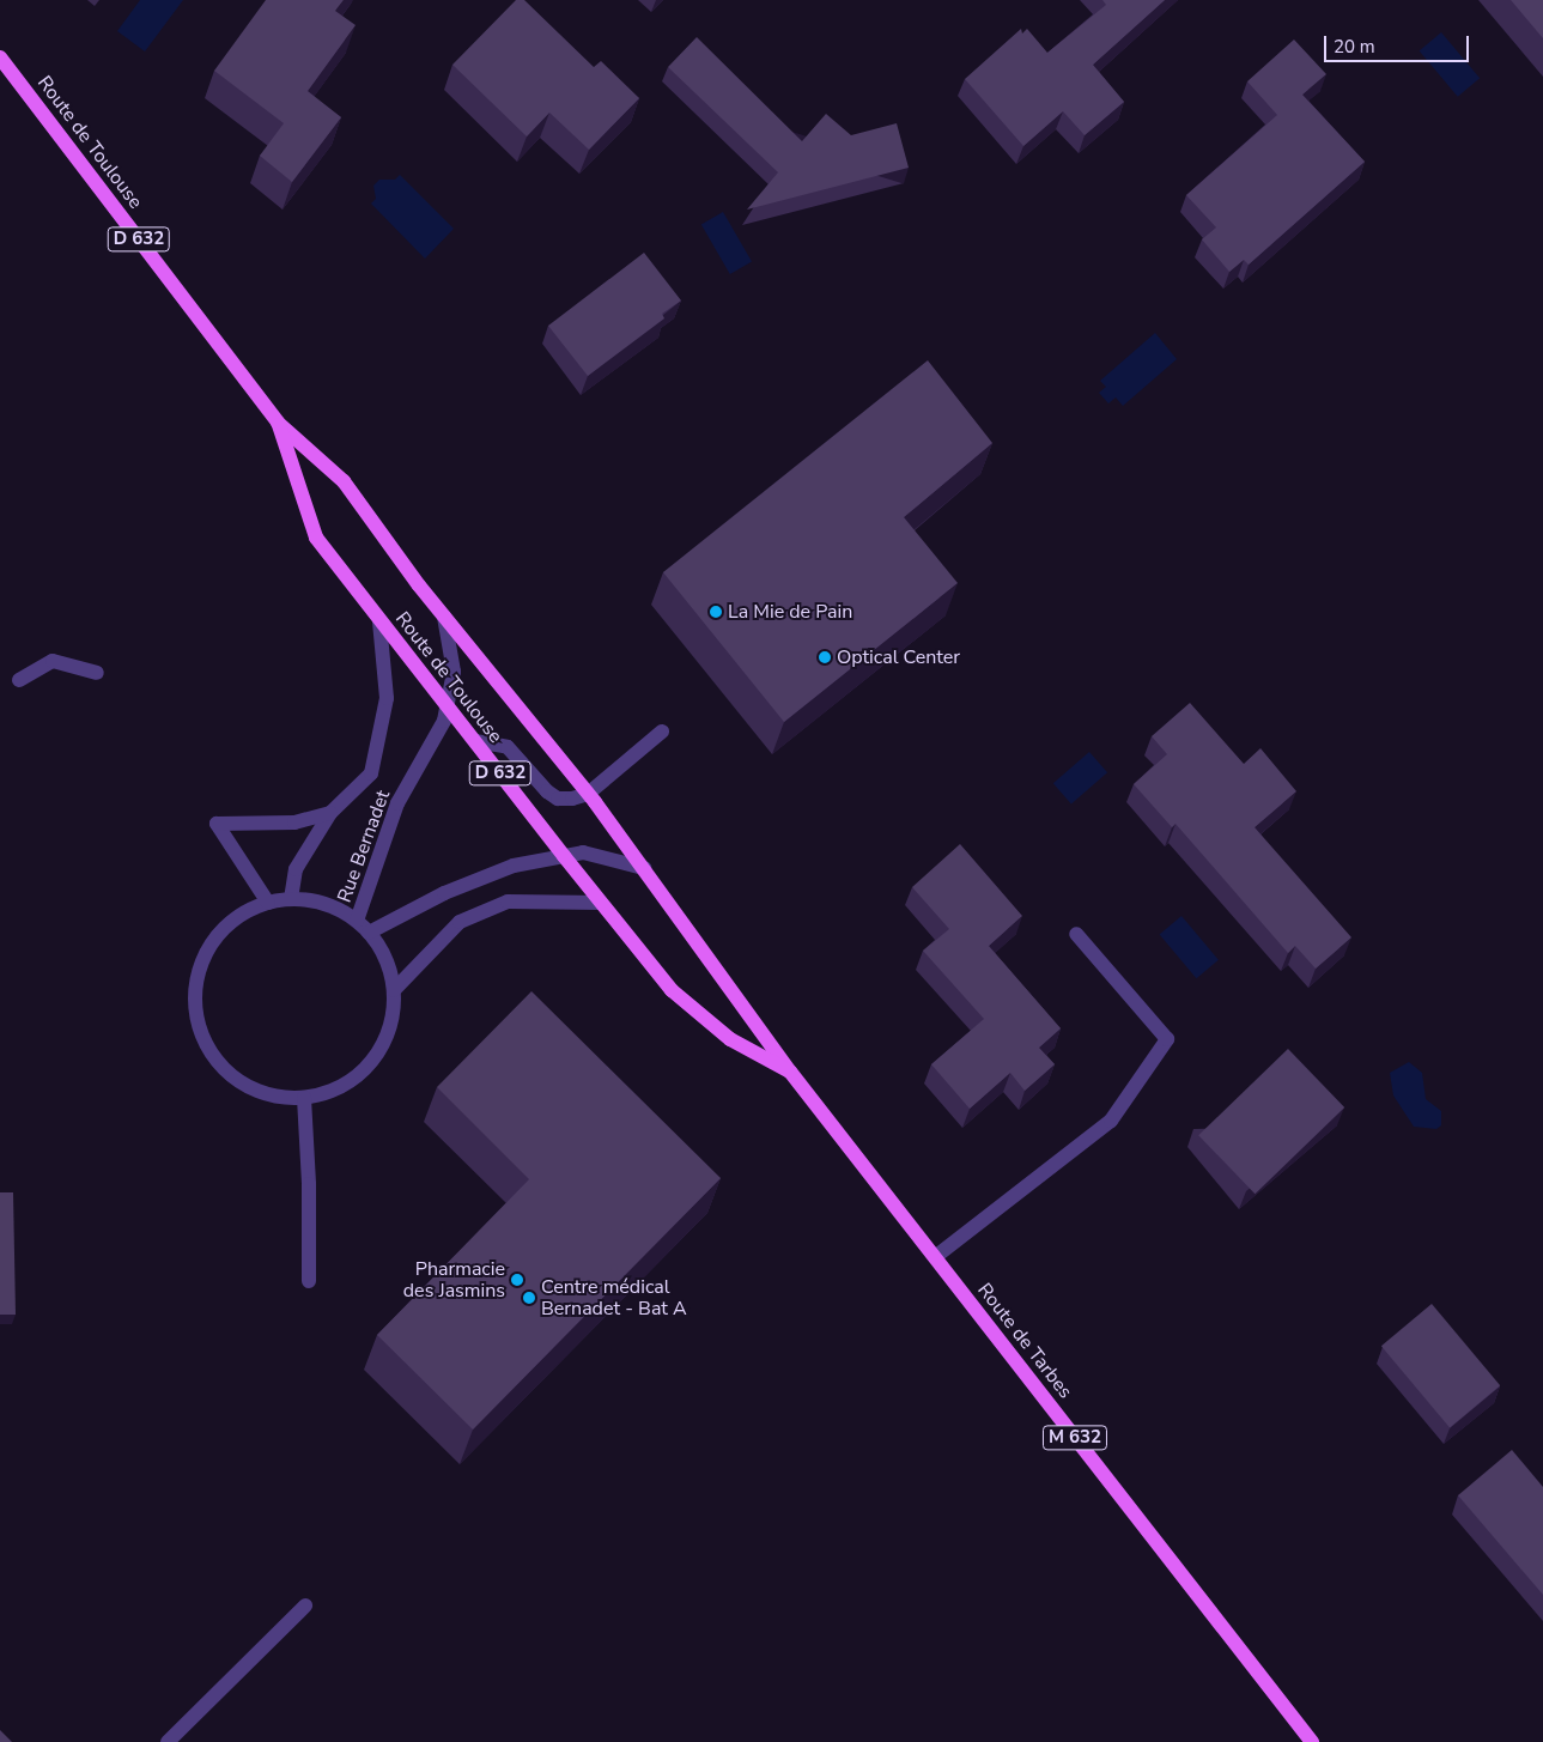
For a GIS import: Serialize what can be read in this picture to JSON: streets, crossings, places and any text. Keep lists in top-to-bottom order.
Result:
{
  "streets": {
    "main road": [
      "Route de Toulouse",
      "D 632",
      "Route de Tarbes",
      "M 632"
    ],
    "lane": ["Rue Bernadet"]
  },
  "crossings": [
    ["Route de Toulouse", "Rue Bernadet"],
    ["Route de Toulouse", "Route de Tarbes"]
  ],
  "places": [
    "La Mie de Pain",
    "Optical Center",
    "Pharmacie des Jasmins",
    "Centre médical Bernadet - Bat A"
  ],
  "scale_bar": "20 m"
}
